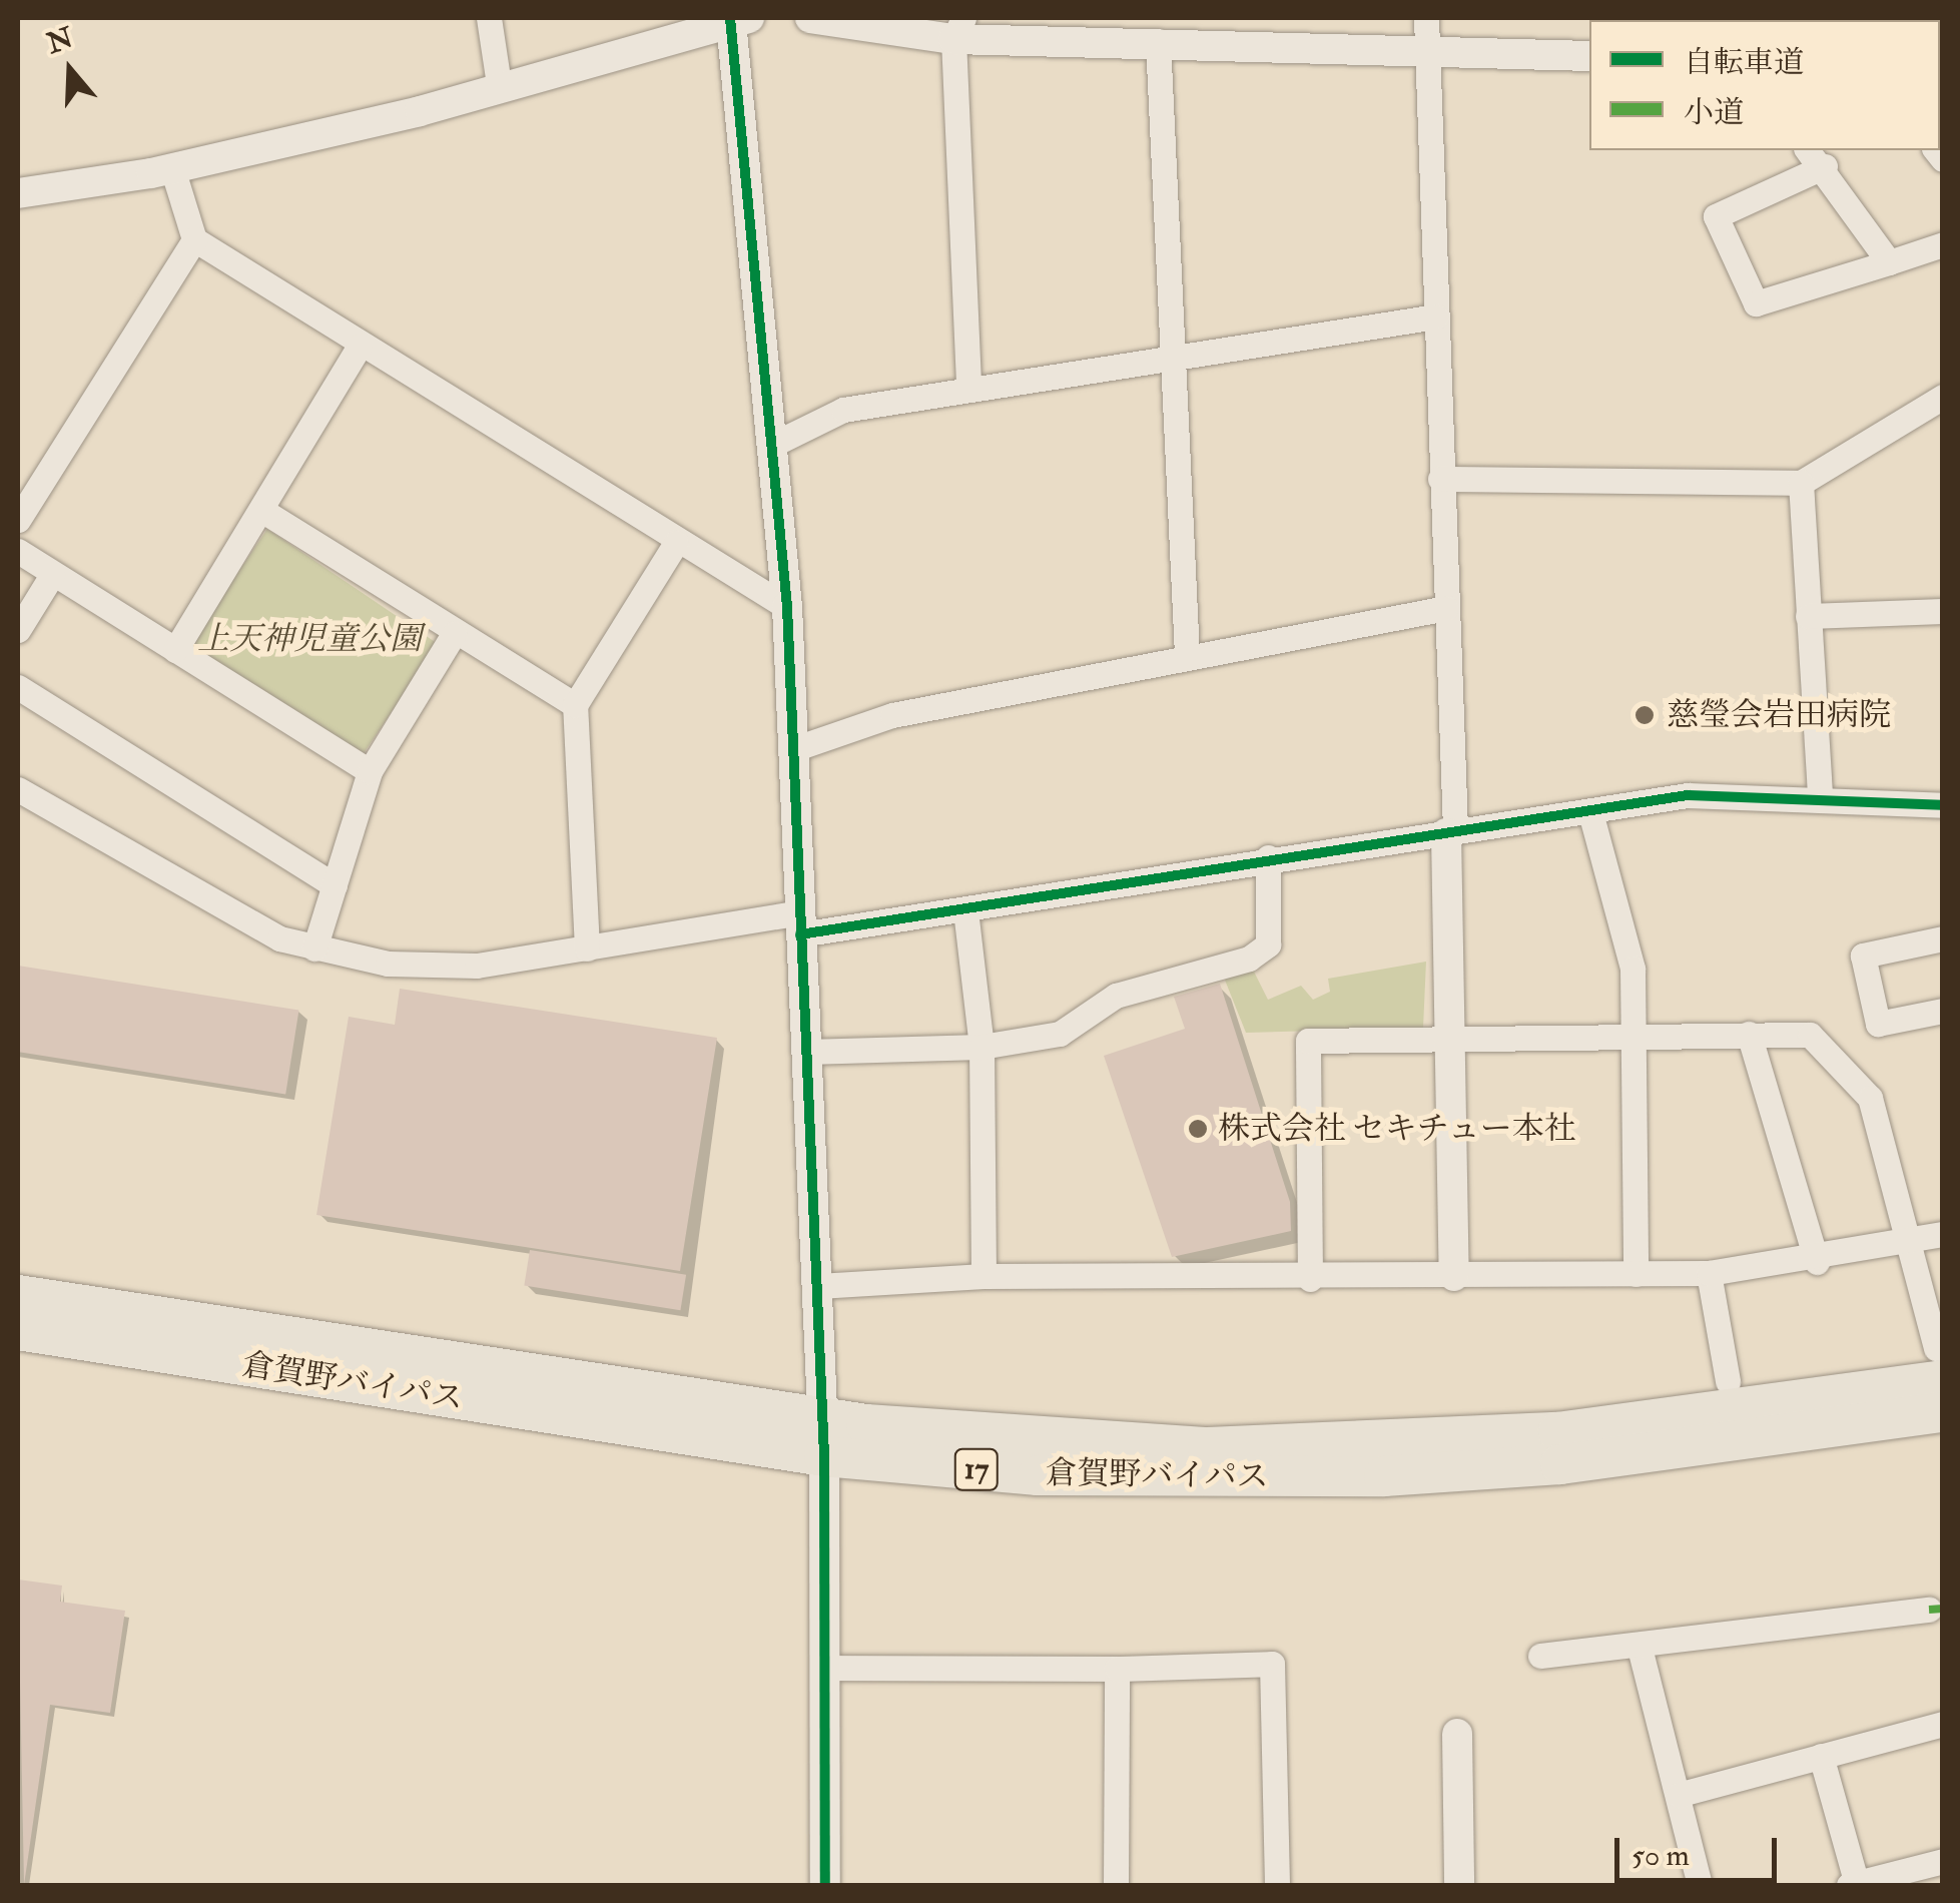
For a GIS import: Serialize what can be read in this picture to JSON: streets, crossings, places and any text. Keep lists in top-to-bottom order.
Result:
{
  "streets": {
    "highway": ["倉賀野バイパス", "17"]
  },
  "parks": ["上天神児童公園"],
  "places": ["慈瑩会岩田病院", "株式会社 セキチュー本社"],
  "legend": ["自転車道", "小道"],
  "scale_bar": "50 m",
  "north": "top"
}
